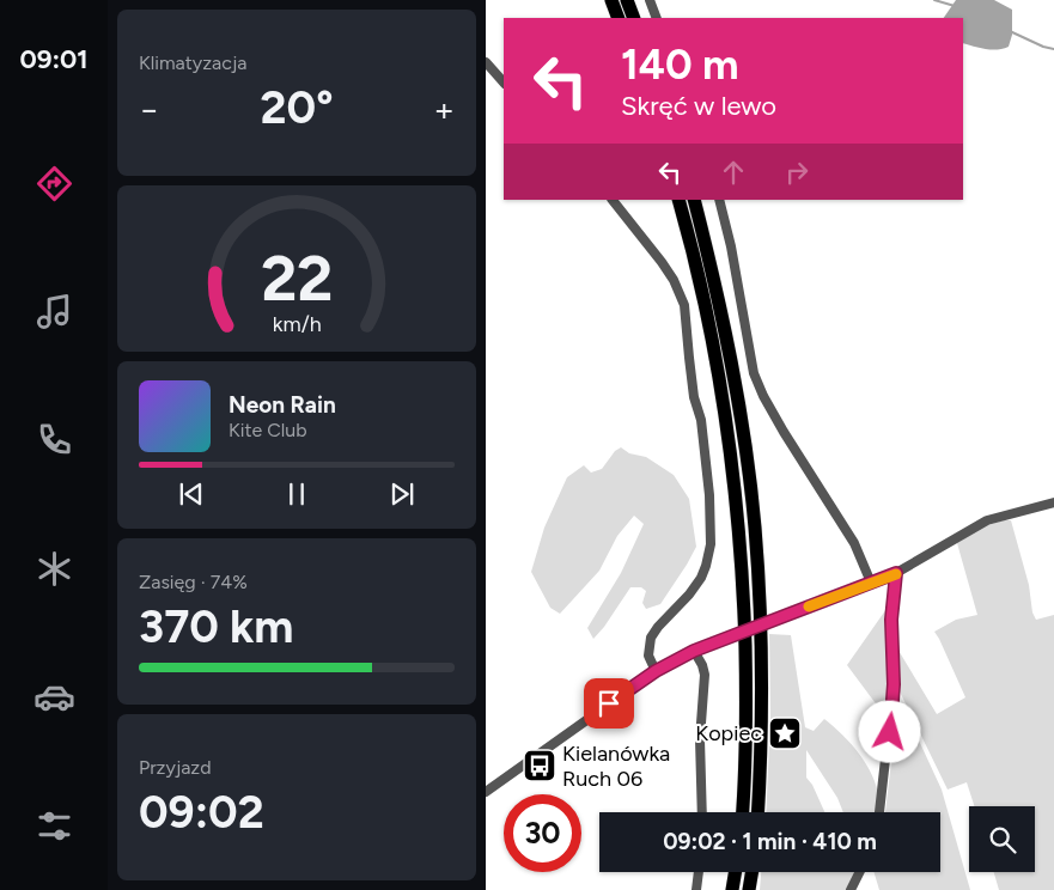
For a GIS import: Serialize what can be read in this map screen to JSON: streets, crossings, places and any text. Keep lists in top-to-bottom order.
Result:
{
  "places": {
    "place": ["Kopiec"],
    "bus stop": ["Kielanówka Ruch 06"]
  },
  "page": {
    "tabs": "09:01",
    "tile": [
      "Klimatyzacja",
      ["Zasięg · 74%", "370 km"],
      ["Przyjazd", "09:02"]
    ],
    "turn": ["140 m", "Skręć w lewo"],
    "heat": ["−", "20°", "+"],
    "song": ["Neon Rain", "Kite Club"],
    "limit": "30",
    "trip": "09:02 · 1 min · 410 m",
    "gauge": ["22", "km/h"]
  }
}
